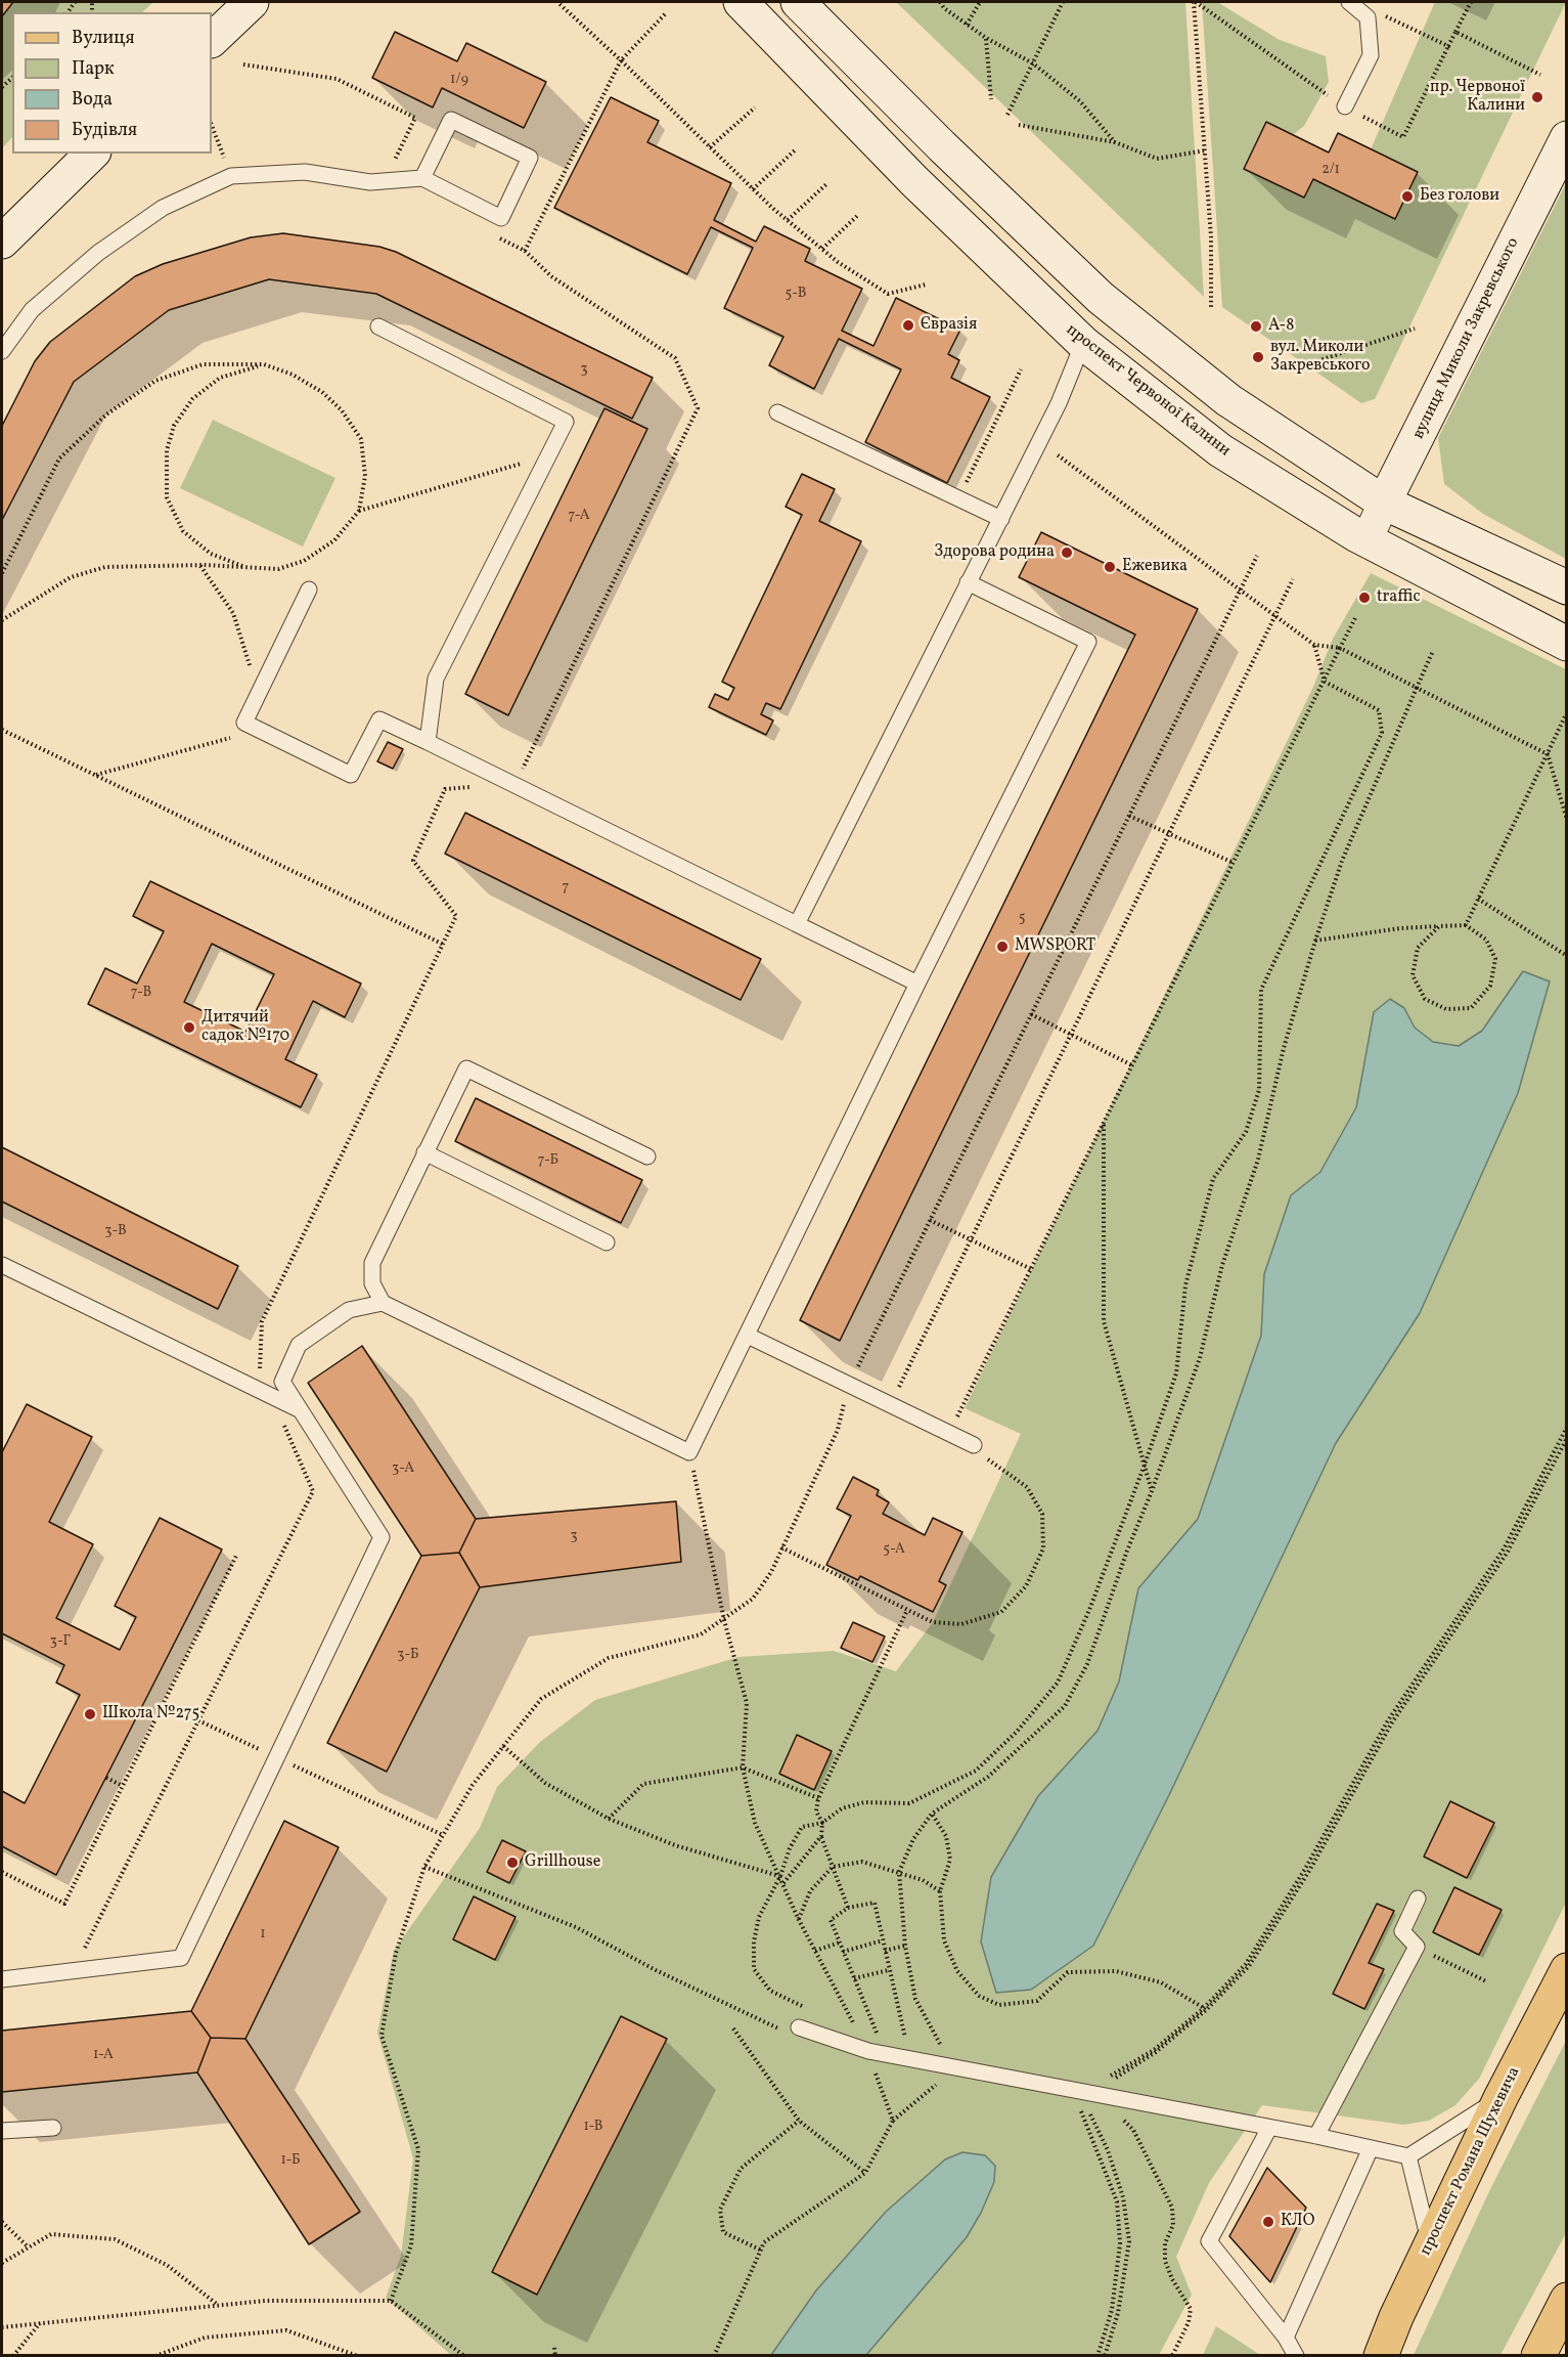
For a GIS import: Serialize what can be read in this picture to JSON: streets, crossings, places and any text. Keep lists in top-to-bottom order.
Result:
{
  "streets": {
    "main road": ["вулиця Миколи Закревського", "проспект Червоної Калини", "проспект Романа Шухевича"]
  },
  "crossings": [
    ["вулиця Миколи Закревського", "проспект Червоної Калини"]
  ],
  "places": [
    "пр. Червоної Калини",
    "Без голови",
    "Євразія",
    "А-8",
    "вул. Миколи Закревського",
    "Здорова родина",
    "Ежевика",
    "traffic",
    "MWSPORT",
    "Дитячий садок №170",
    "Школа №275",
    "Grillhouse",
    "КЛО"
  ],
  "house_numbers": [
    "1/9",
    "2/1",
    "5-В",
    "3",
    "7-А",
    "7",
    "5",
    "7-В",
    "7-Б",
    "3-В",
    "3-А",
    "3",
    "5-А",
    "3-Г",
    "3-Б",
    "1",
    "1-А",
    "1-В",
    "1-Б"
  ],
  "legend": [
    "Вулиця",
    "Парк",
    "Вода",
    "Будівля"
  ]
}
